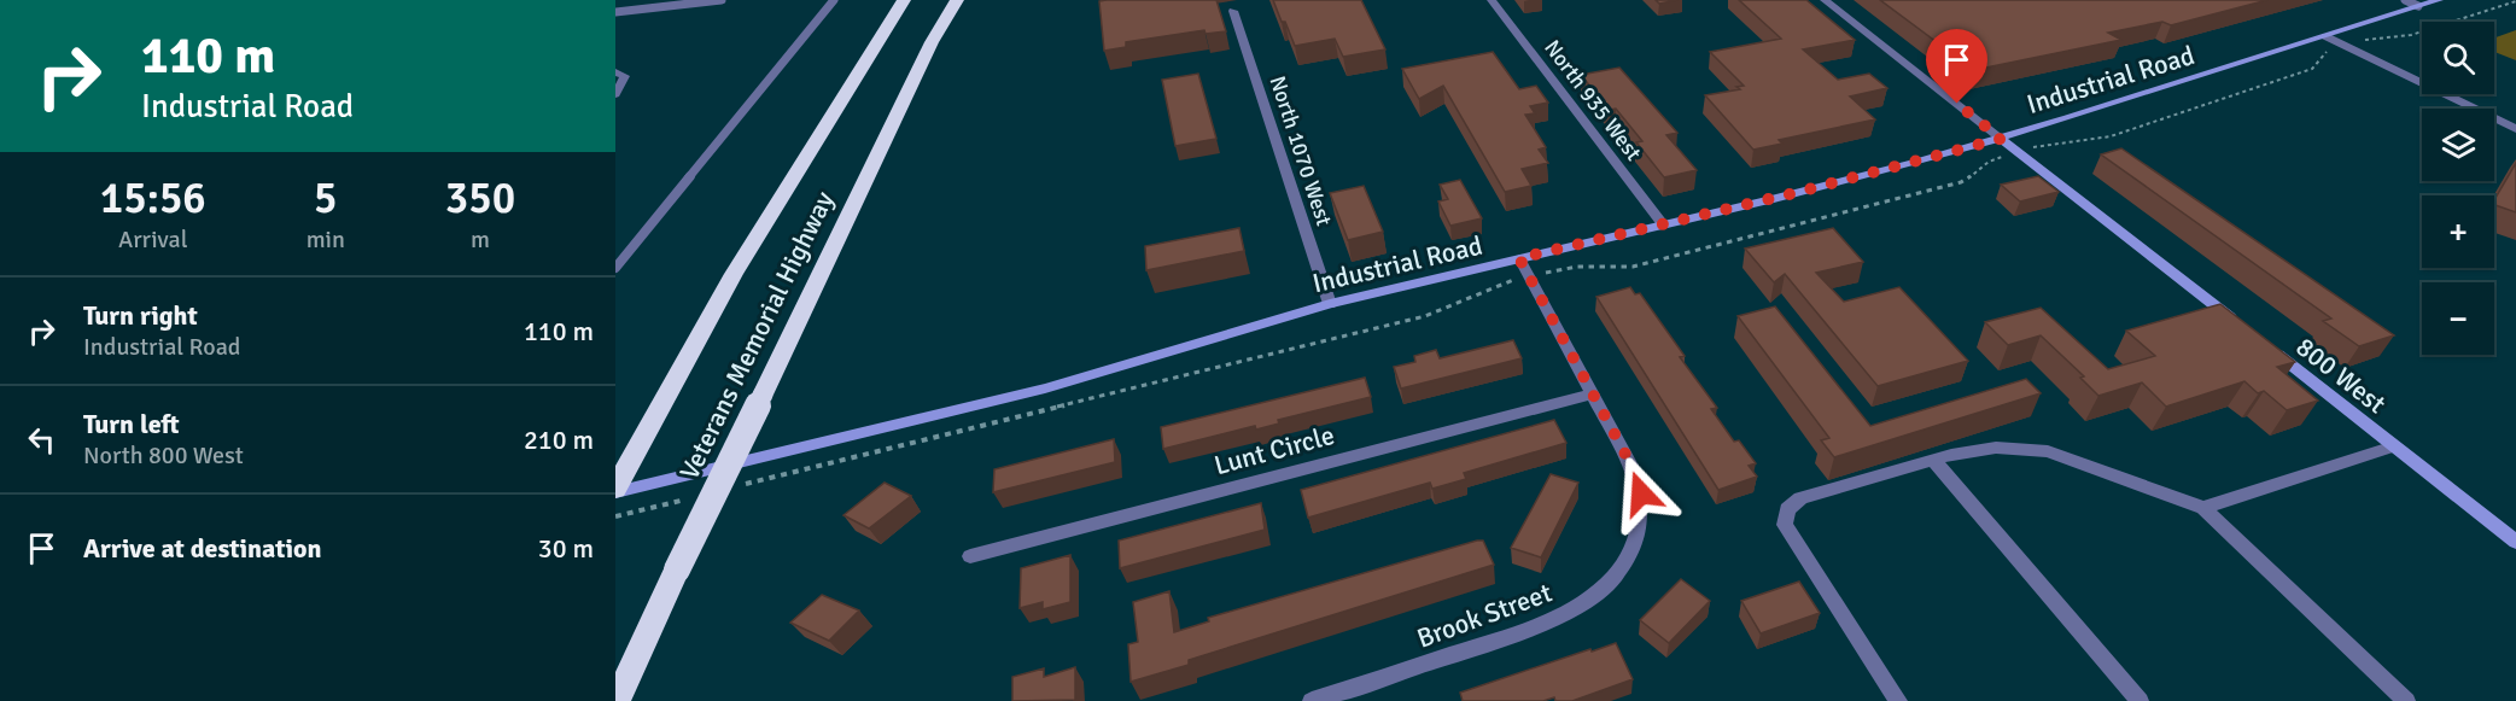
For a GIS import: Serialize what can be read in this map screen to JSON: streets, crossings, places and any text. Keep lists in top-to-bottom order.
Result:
{
  "streets": {
    "highway": ["Veterans Memorial Highway"],
    "street": [
      "Industrial Road",
      "North 935 West",
      "North 1070 West",
      "800 West",
      "Lunt Circle",
      "Brook Street"
    ]
  },
  "crossings": [
    ["Industrial Road", "North 935 West"],
    ["Industrial Road", "North 1070 West"],
    ["Industrial Road", "Veterans Memorial Highway"],
    ["Industrial Road", "Brook Street"],
    ["Lunt Circle", "Brook Street"]
  ],
  "page": {
    "turn": ["110 m", "Industrial Road"],
    "map_buttons": ["+", "−"],
    "eta": [
      "15:56",
      "Arrival",
      "5",
      "min",
      "350",
      "m"
    ],
    "list": [
      {
        "name": "Turn right",
        "note": "Industrial Road",
        "value": "110 m"
      },
      {
        "name": "Turn left",
        "note": "North 800 West",
        "value": "210 m"
      },
      {
        "name": "Arrive at destination",
        "value": "30 m"
      }
    ]
  }
}
